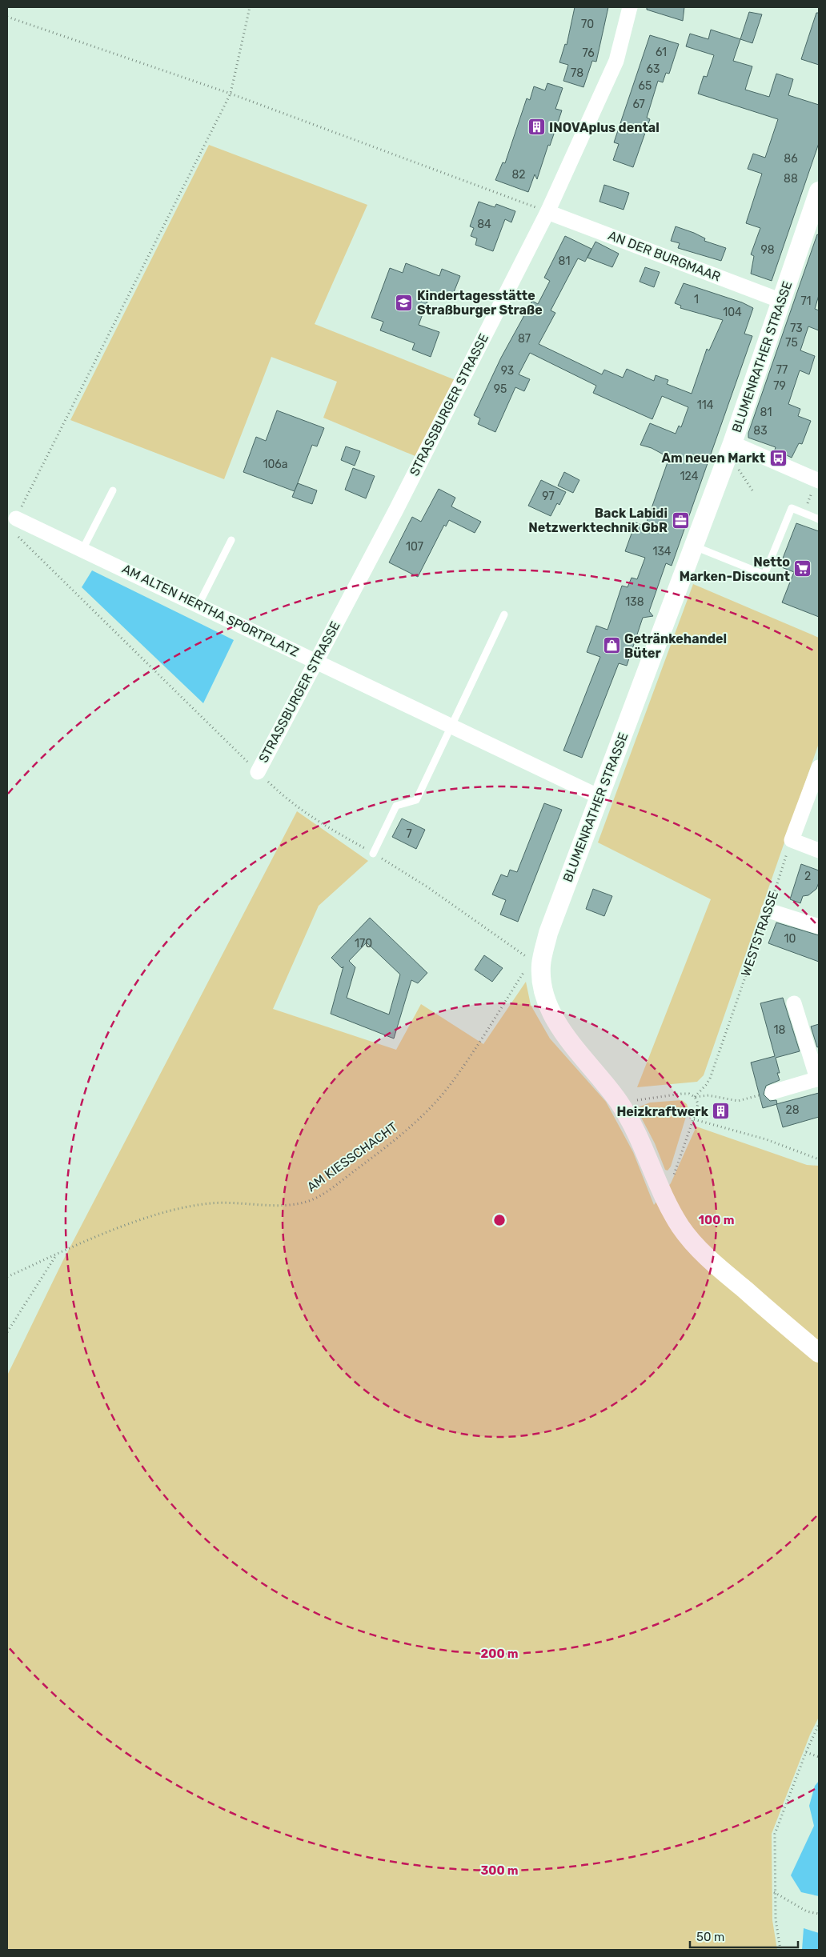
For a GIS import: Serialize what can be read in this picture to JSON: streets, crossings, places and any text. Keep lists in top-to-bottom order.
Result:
{
  "streets": {
    "street": [
      "AN DER BURGMAAR",
      "BLUMENRATHER STRASSE",
      "STRASSBURGER STRASSE",
      "AM ALTEN HERTHA SPORTPLATZ"
    ],
    "path": ["WESTSTRASSE", "AM KIESSCHACHT"]
  },
  "crossings": [
    ["AN DER BURGMAAR", "BLUMENRATHER STRASSE"],
    ["AN DER BURGMAAR", "STRASSBURGER STRASSE"],
    ["BLUMENRATHER STRASSE", "AM ALTEN HERTHA SPORTPLATZ"],
    ["STRASSBURGER STRASSE", "AM ALTEN HERTHA SPORTPLATZ"]
  ],
  "places": {
    "building": ["INOVAplus dental", "Heizkraftwerk"],
    "school or university": ["Kindertagesstätte Straßburger Straße"],
    "bus stop": ["Am neuen Markt"],
    "office": ["Back Labidi Netzwerktechnik GbR"],
    "supermarket": ["Netto Marken-Discount"],
    "shop": ["Getränkehandel Büter"]
  },
  "house_numbers": [
    "70",
    "61",
    "76",
    "63",
    "78",
    "65",
    "67",
    "86",
    "82",
    "88",
    "84",
    "98",
    "81",
    "1",
    "71",
    "104",
    "73",
    "87",
    "75",
    "77",
    "93",
    "79",
    "95",
    "114",
    "81",
    "83",
    "106a",
    "124",
    "97",
    "107",
    "134",
    "138",
    "7",
    "2",
    "10",
    "170",
    "18",
    "28"
  ],
  "scale_bar": "50 m",
  "rings": ["100 m", "200 m", "300 m"]
}
